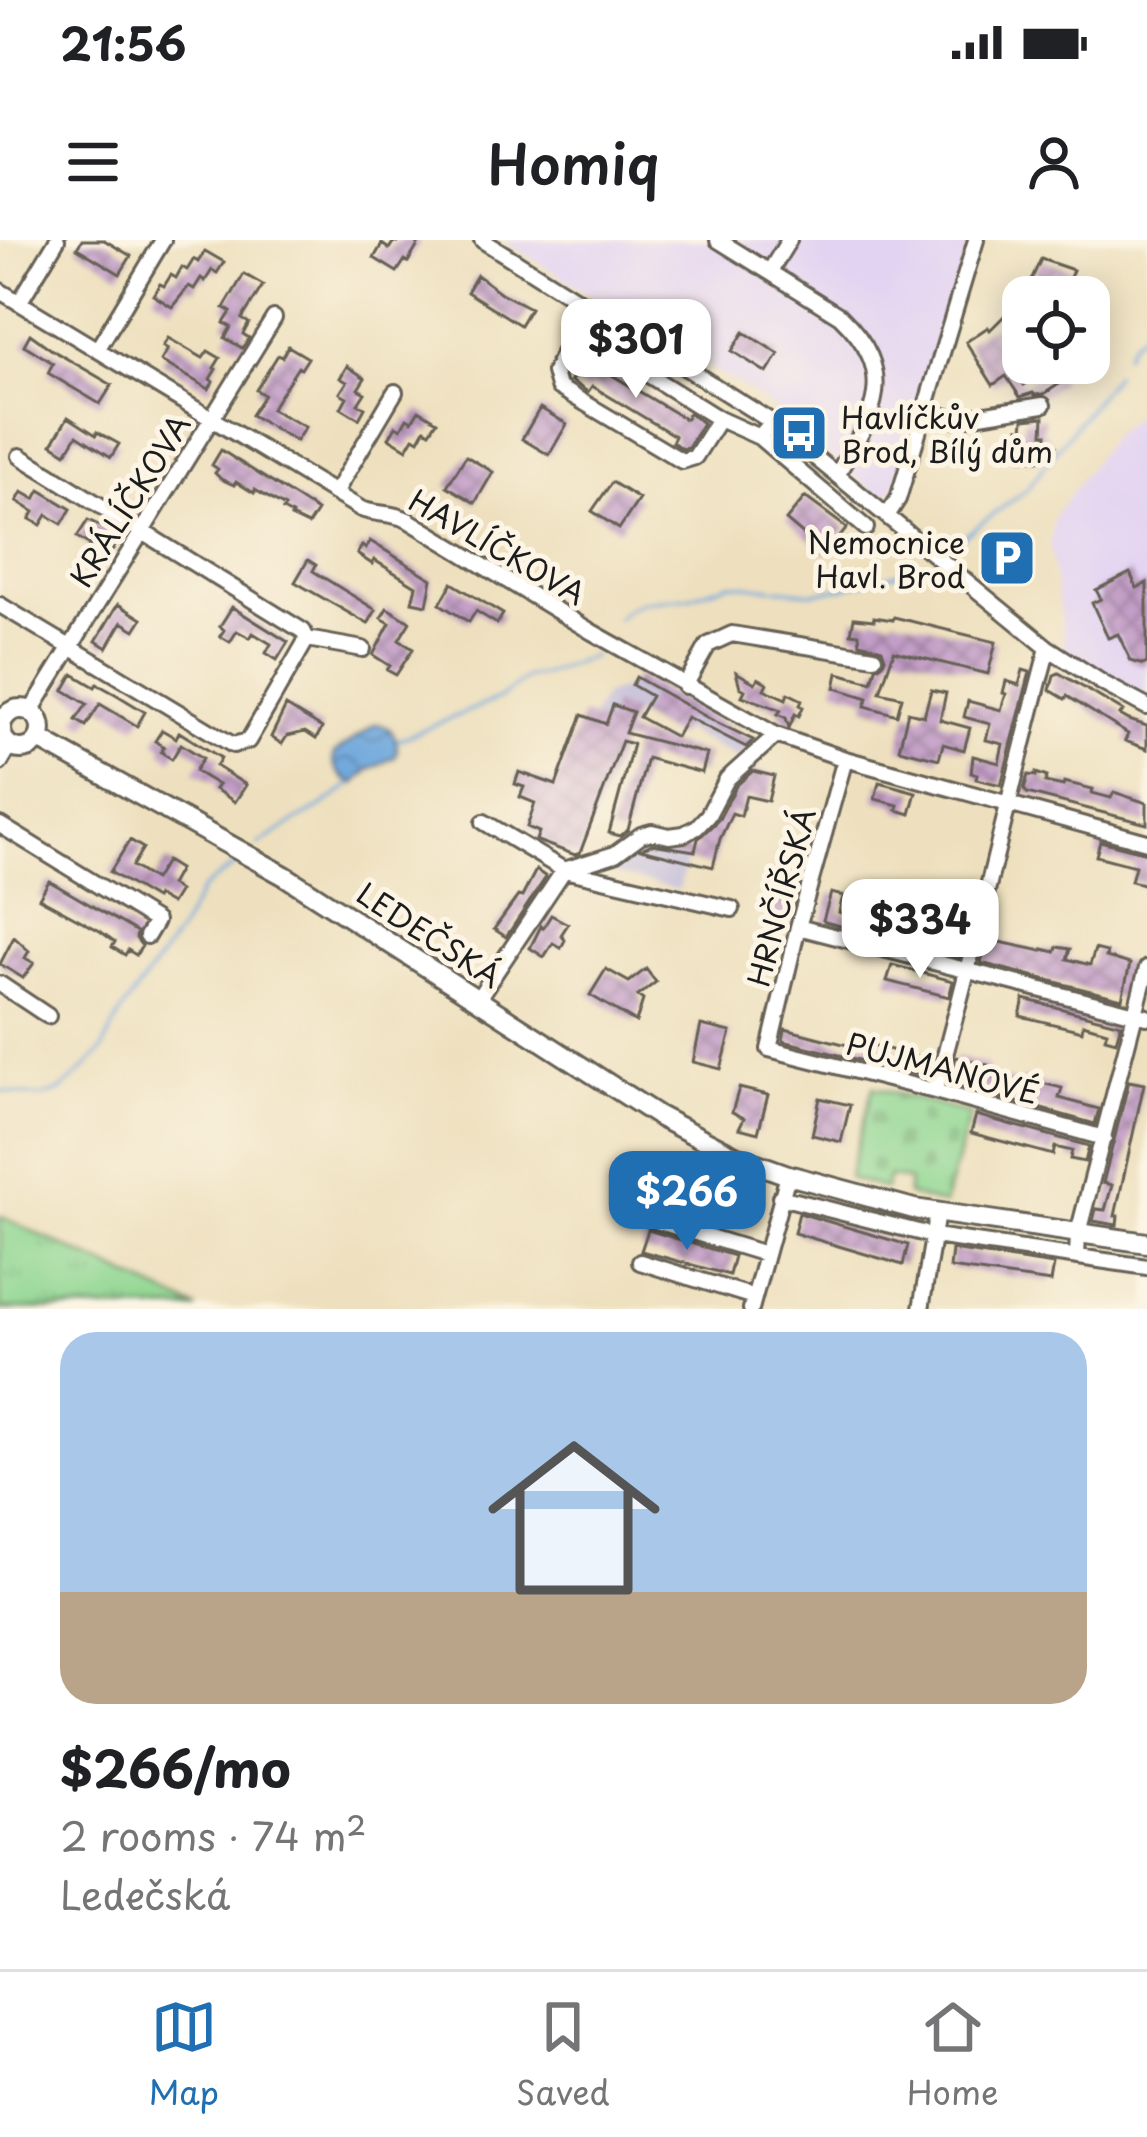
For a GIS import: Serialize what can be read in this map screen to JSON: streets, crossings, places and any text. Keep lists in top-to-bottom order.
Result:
{
  "streets": {
    "main road": ["LEDEČSKÁ"],
    "street": [
      "KRÁLÍČKOVA",
      "HAVLÍČKOVA",
      "HRNČÍŘSKÁ",
      "PUJMANOVÉ"
    ]
  },
  "crossings": [
    ["KRÁLÍČKOVA", "HAVLÍČKOVA"],
    ["KRÁLÍČKOVA", "LEDEČSKÁ"],
    ["HAVLÍČKOVA", "HRNČÍŘSKÁ"],
    ["HRNČÍŘSKÁ", "PUJMANOVÉ"]
  ],
  "places": {
    "bus stop": ["Havlíčkův Brod, Bílý dům"],
    "parking": ["Nemocnice Havl. Brod"]
  },
  "page": {
    "status": "21:56",
    "header": "Homiq",
    "price": ["$301", "$334", "$266"],
    "list": [
      {
        "name": "$266/mo",
        "note": "2 rooms · 74 m² · Ledečská"
      }
    ],
    "tabs": ["Map", "Saved", "Home"]
  }
}
